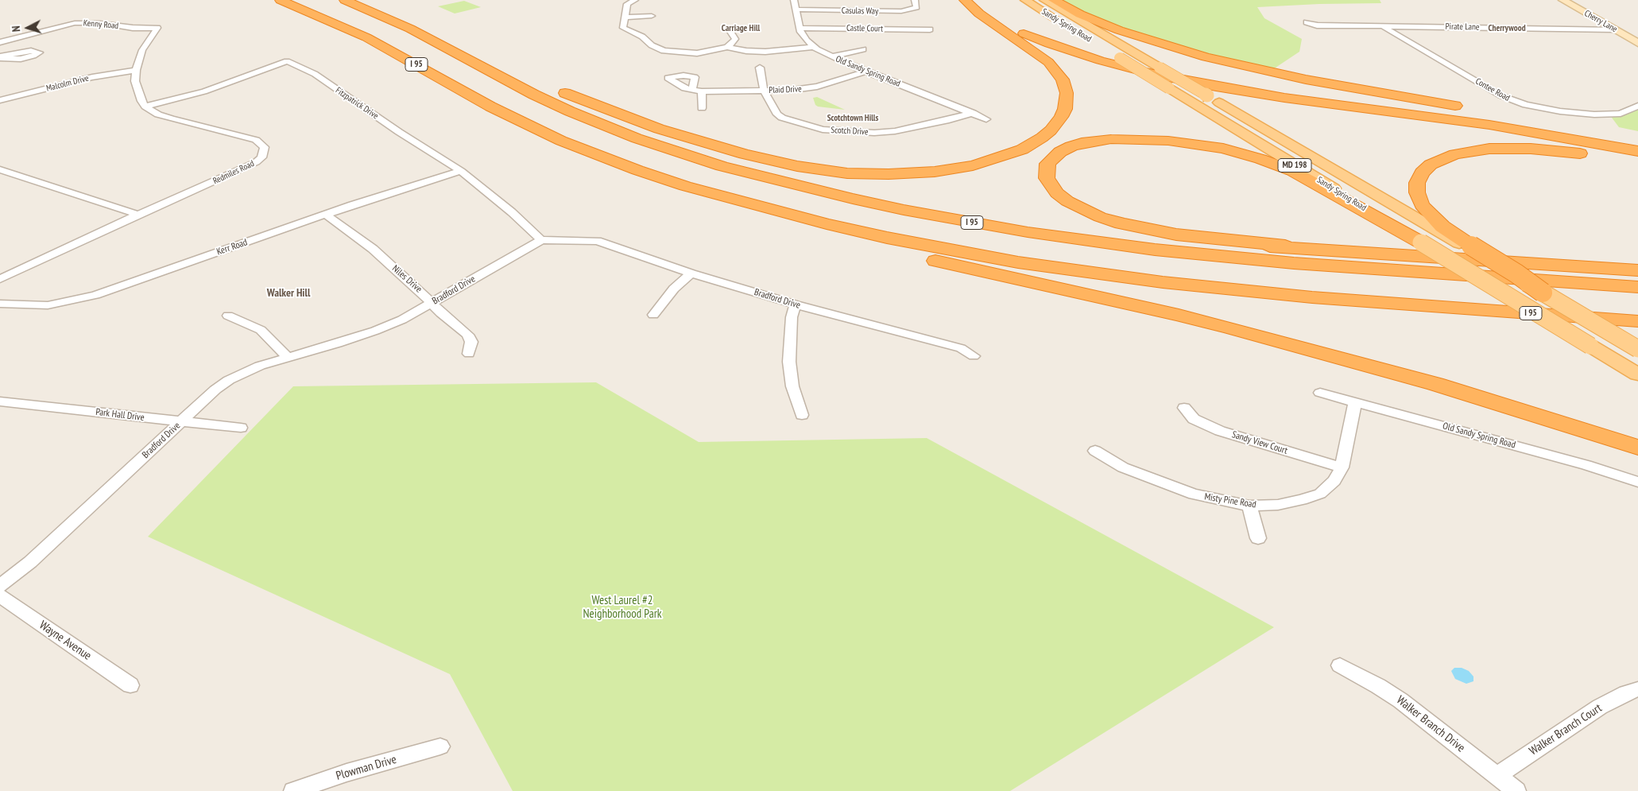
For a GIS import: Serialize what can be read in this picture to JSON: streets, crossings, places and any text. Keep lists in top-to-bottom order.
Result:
{
  "streets": {
    "highway": ["I 95"],
    "main road": ["Sandy Spring Road", "MD 198"],
    "street": [
      "Casulas Way",
      "Cherry Lane",
      "Kenny Road",
      "Pirate Lane",
      "Castle Court",
      "Old Sandy Spring Road",
      "Malcolm Drive",
      "Plaid Drive",
      "Contee Road",
      "Fitzpatrick Drive",
      "Scotch Drive",
      "Redmiles Road",
      "Kerr Road",
      "Niles Drive",
      "Bradford Drive",
      "Park Hall Drive",
      "Sandy View Court",
      "Misty Pine Road",
      "Wayne Avenue",
      "Walker Branch Drive",
      "Walker Branch Court",
      "Plowman Drive"
    ]
  },
  "crossings": [
    ["Casulas Way", "Old Sandy Spring Road"],
    ["Cherry Lane", "Pirate Lane"],
    ["Kenny Road", "Malcolm Drive"],
    ["Pirate Lane", "Contee Road"],
    ["Castle Court", "Old Sandy Spring Road"],
    ["Old Sandy Spring Road", "Plaid Drive"],
    ["Old Sandy Spring Road", "Scotch Drive"],
    ["Old Sandy Spring Road", "Misty Pine Road"],
    ["Plaid Drive", "Scotch Drive"],
    ["Fitzpatrick Drive", "Redmiles Road"],
    ["Fitzpatrick Drive", "Kerr Road"],
    ["Fitzpatrick Drive", "Bradford Drive"],
    ["Kerr Road", "Niles Drive"],
    ["Niles Drive", "Bradford Drive"],
    ["Bradford Drive", "Park Hall Drive"],
    ["Sandy View Court", "Misty Pine Road"],
    ["Walker Branch Drive", "Walker Branch Court"]
  ],
  "districts": [
    "Carriage Hill",
    "Cherrywood",
    "Scotchtown Hills",
    "Walker Hill"
  ],
  "parks": ["West Laurel #2 Neighborhood Park"],
  "north": "left"
}
